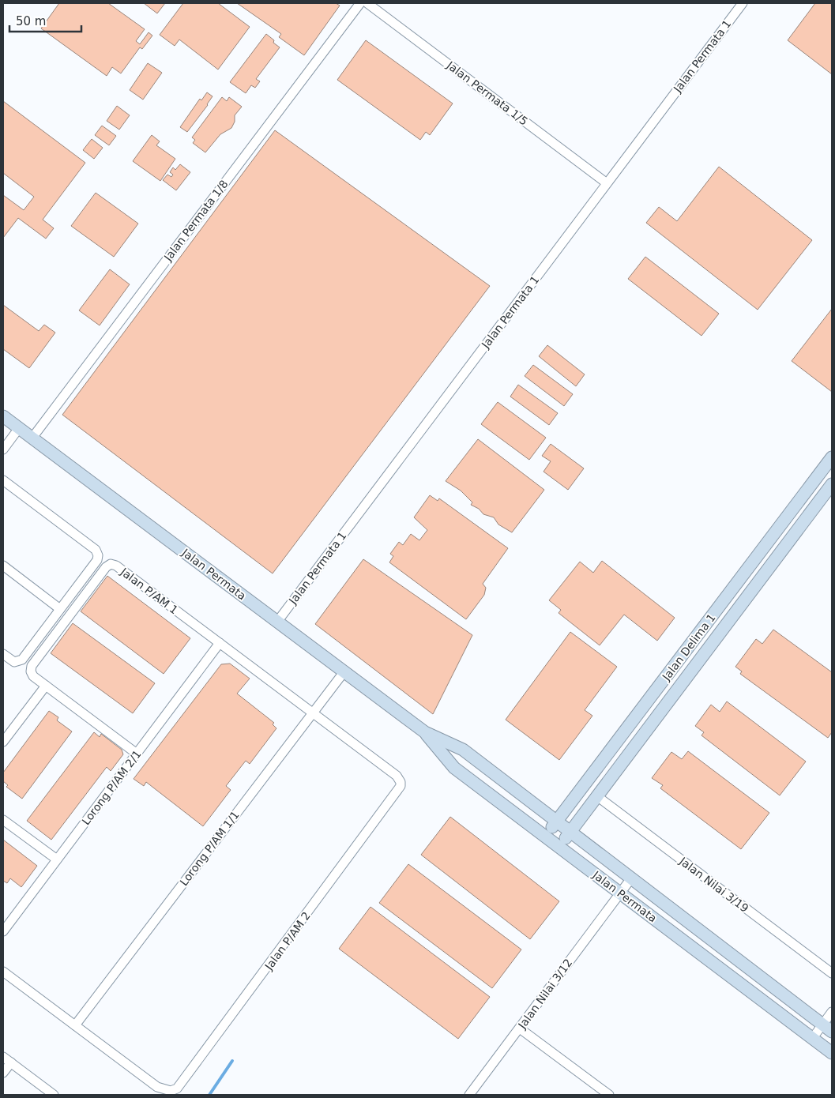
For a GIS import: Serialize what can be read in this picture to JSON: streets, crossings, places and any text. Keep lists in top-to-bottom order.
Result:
{
  "streets": {
    "street": [
      "Jalan Permata 1",
      "Jalan Permata 1/5",
      "Jalan Permata 1/8",
      "Jalan Permata",
      "Jalan P/AM 1",
      "Jalan Delima 1",
      "Lorong P/AM 2/1",
      "Lorong P/AM 1/1",
      "Jalan Nilai 3/19",
      "Jalan P/AM 2",
      "Jalan Nilai 3/12"
    ]
  },
  "crossings": [
    ["Jalan Permata 1", "Jalan Permata 1/5"],
    ["Jalan Permata 1", "Jalan Permata"],
    ["Jalan Permata 1/8", "Jalan Permata"],
    ["Jalan Permata", "Jalan Delima 1"],
    ["Jalan Permata", "Lorong P/AM 1/1"],
    ["Jalan Permata", "Jalan Nilai 3/12"],
    ["Jalan P/AM 1", "Lorong P/AM 2/1"],
    ["Jalan P/AM 1", "Lorong P/AM 1/1"],
    ["Jalan P/AM 1", "Jalan P/AM 2"],
    ["Jalan Delima 1", "Jalan Nilai 3/19"],
    ["Lorong P/AM 1/1", "Jalan P/AM 2"]
  ],
  "scale_bar": "50 m"
}
